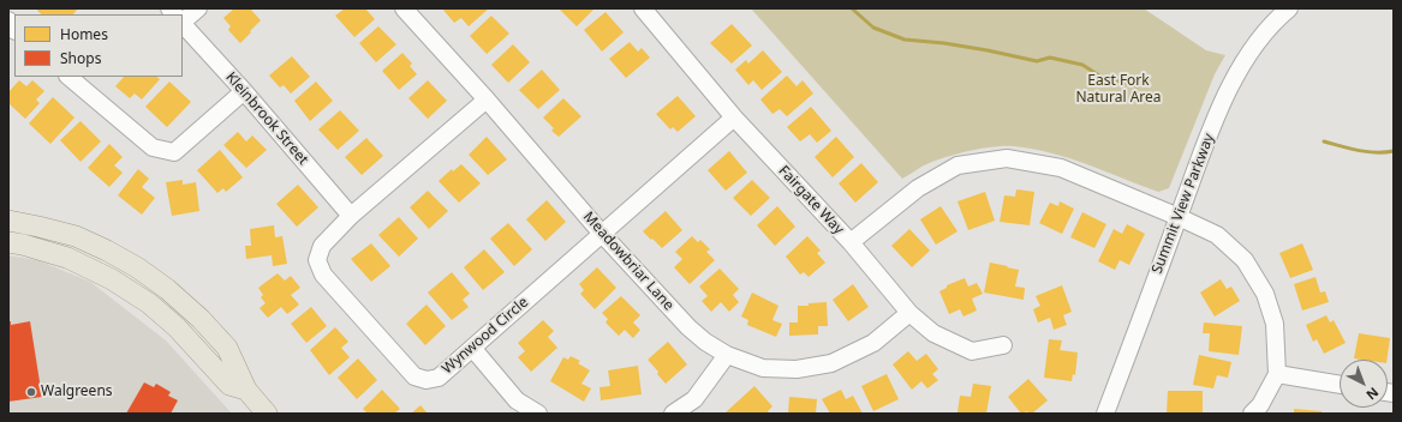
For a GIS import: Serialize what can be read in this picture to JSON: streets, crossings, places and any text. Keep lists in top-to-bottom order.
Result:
{
  "streets": {
    "street": [
      "Kleinbrook Street",
      "Fairgate Way",
      "Summit View Parkway",
      "Meadowbriar Lane",
      "Wynwood Circle"
    ]
  },
  "crossings": [
    ["Kleinbrook Street", "Wynwood Circle"],
    ["Fairgate Way", "Meadowbriar Lane"],
    ["Fairgate Way", "Wynwood Circle"],
    ["Meadowbriar Lane", "Wynwood Circle"]
  ],
  "parks": ["East Fork Natural Area"],
  "places": ["Walgreens"],
  "legend": ["Homes", "Shops"],
  "north": "bottom right"
}
